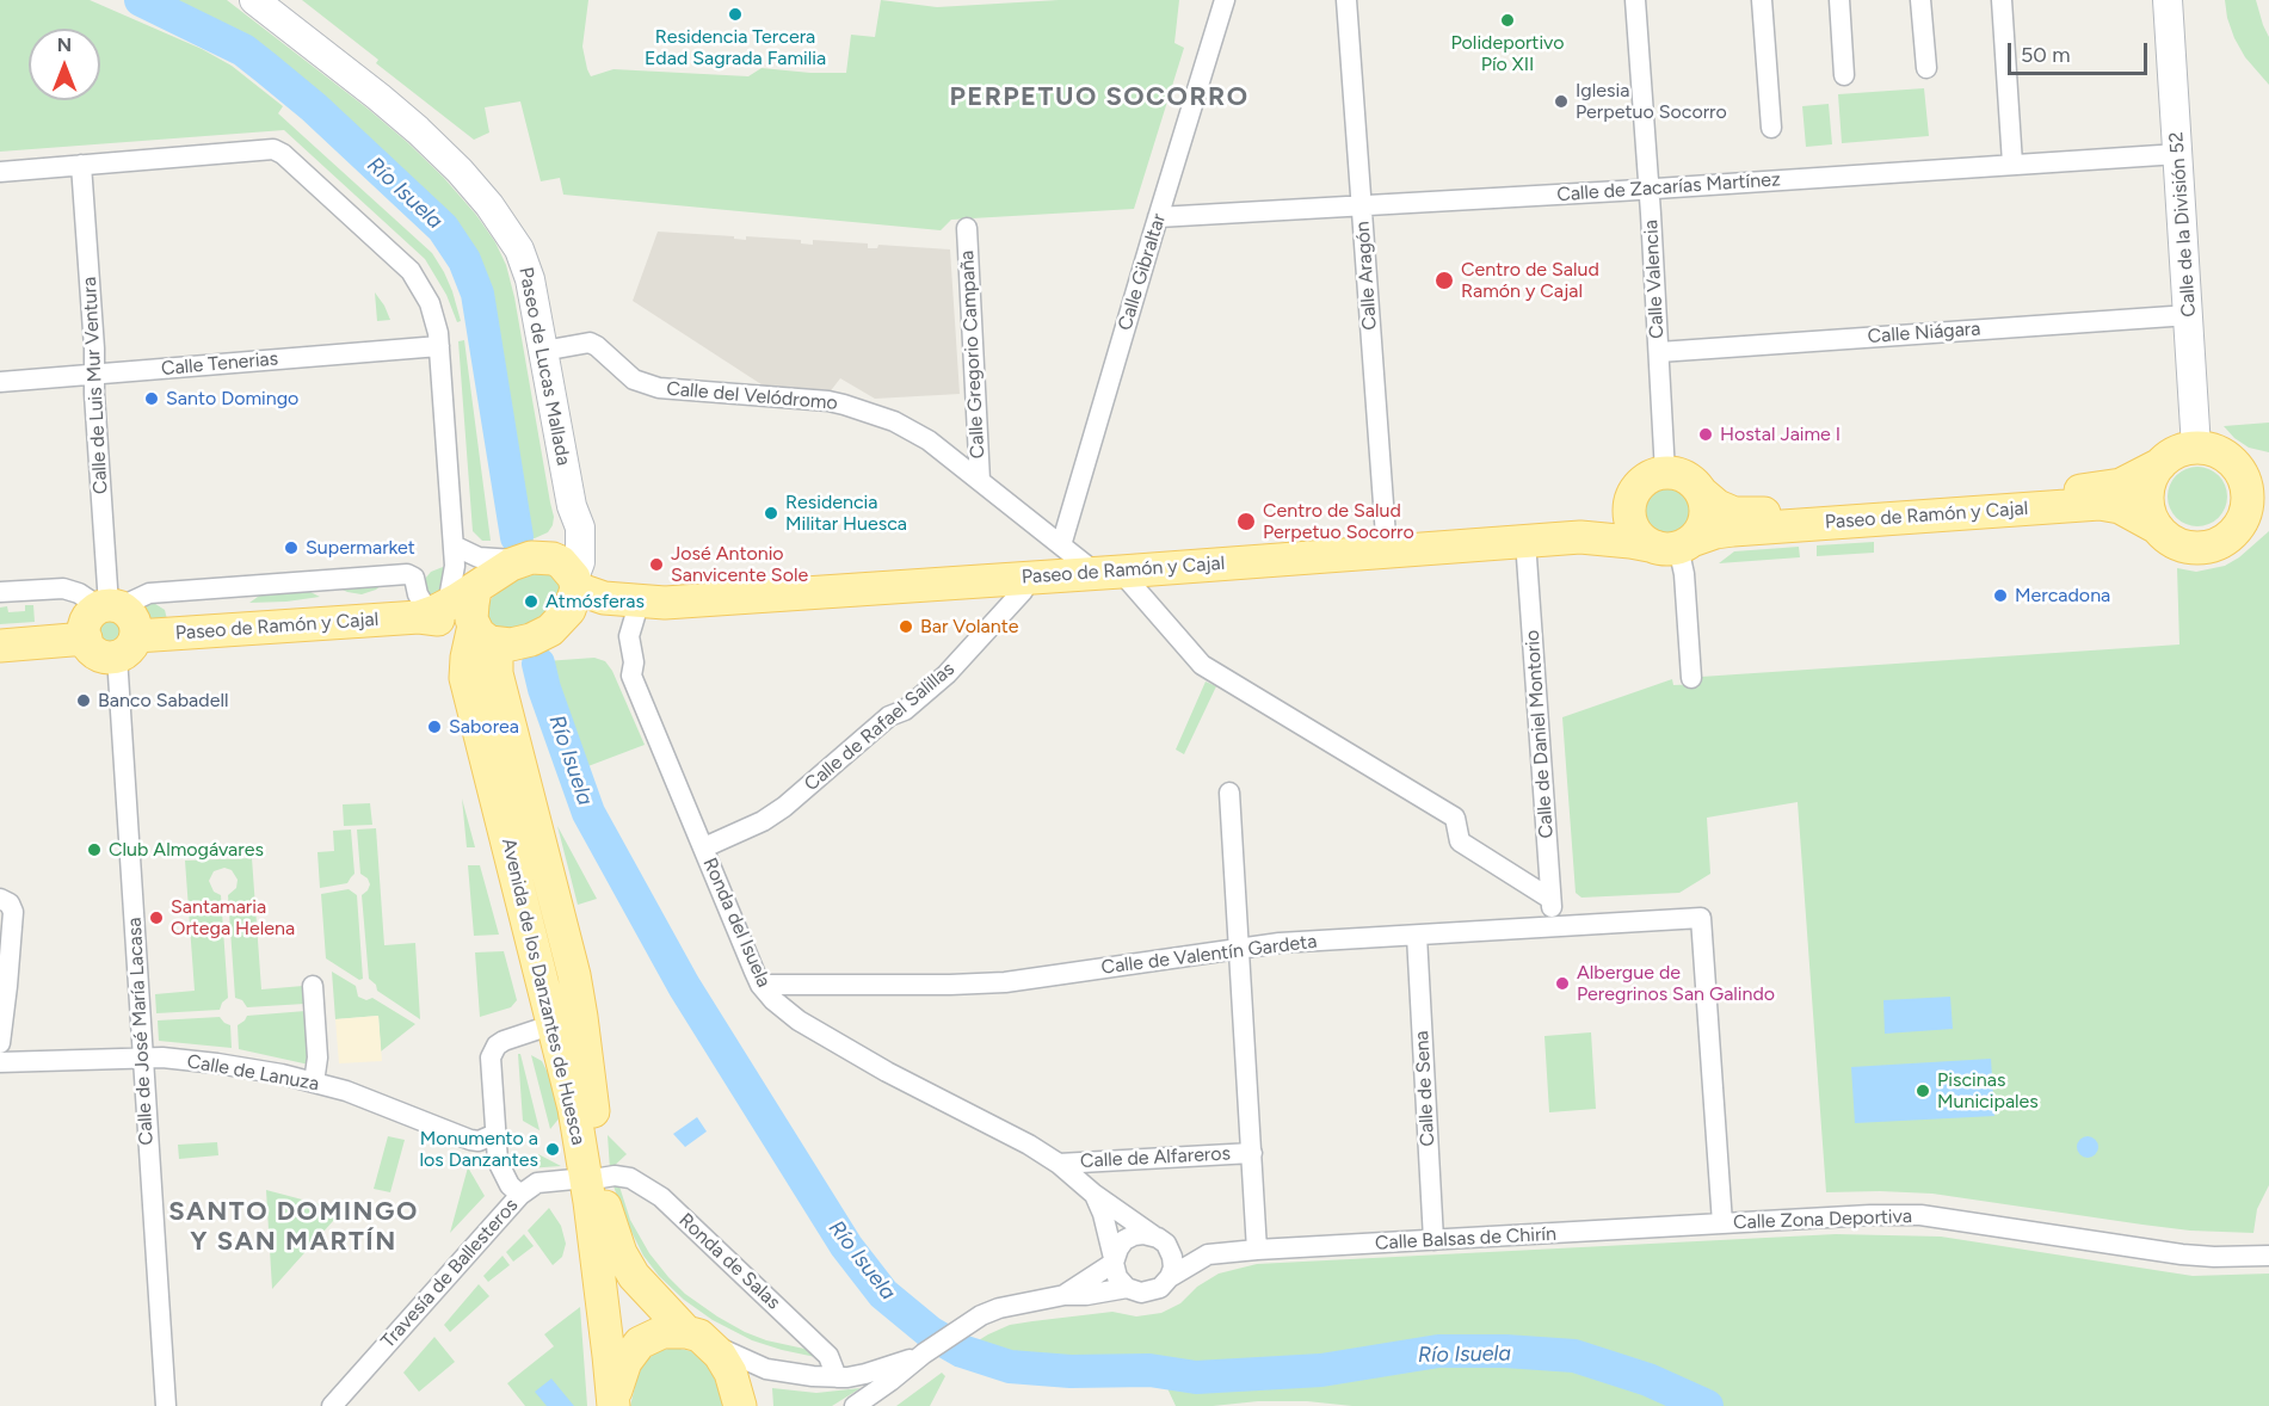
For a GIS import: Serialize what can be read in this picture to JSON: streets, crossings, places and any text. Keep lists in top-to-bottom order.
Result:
{
  "streets": {
    "main road": [
      "Calle de la División 52",
      "Paseo de Lucas Mallada",
      "Paseo de Ramón y Cajal",
      "Avenida de los Danzantes de Huesca"
    ],
    "street": [
      "Calle de Zacarías Martínez",
      "Calle Gibraltar",
      "Calle Aragón",
      "Calle Valencia",
      "Calle Niágara",
      "Calle Gregorio Campaña",
      "Calle Tenerias",
      "Calle de Luis Mur Ventura",
      "Calle del Velódromo",
      "Calle de Rafael Salillas",
      "Calle de Daniel Montorio",
      "Ronda del Isuela",
      "Calle de Valentín Gardeta",
      "Calle de José María Lacasa",
      "Calle de Lanuza",
      "Calle de Sena",
      "Calle de Alfareros",
      "Calle Zona Deportiva",
      "Calle Balsas de Chirín",
      "Ronda de Salas",
      "Travesía de Ballesteros"
    ]
  },
  "crossings": [
    ["Calle de Zacarías Martínez", "Calle de la División 52"],
    ["Calle de Zacarías Martínez", "Calle Gibraltar"],
    ["Calle de Zacarías Martínez", "Calle Aragón"],
    ["Calle de Zacarías Martínez", "Calle Valencia"],
    ["Calle de la División 52", "Calle Niágara"],
    ["Calle de la División 52", "Paseo de Ramón y Cajal"],
    ["Calle Gibraltar", "Calle del Velódromo"],
    ["Calle Aragón", "Paseo de Ramón y Cajal"],
    ["Calle Valencia", "Calle Niágara"],
    ["Calle Valencia", "Paseo de Ramón y Cajal"],
    ["Calle Gregorio Campaña", "Calle del Velódromo"],
    ["Calle Tenerias", "Calle de Luis Mur Ventura"],
    ["Paseo de Lucas Mallada", "Calle del Velódromo"],
    ["Paseo de Lucas Mallada", "Paseo de Ramón y Cajal"],
    ["Calle de Luis Mur Ventura", "Paseo de Ramón y Cajal"],
    ["Calle de Luis Mur Ventura", "Calle de José María Lacasa"],
    ["Calle del Velódromo", "Paseo de Ramón y Cajal"],
    ["Calle del Velódromo", "Calle de Daniel Montorio"],
    ["Paseo de Ramón y Cajal", "Calle de Rafael Salillas"],
    ["Paseo de Ramón y Cajal", "Calle de Daniel Montorio"],
    ["Paseo de Ramón y Cajal", "Ronda del Isuela"],
    ["Paseo de Ramón y Cajal", "Avenida de los Danzantes de Huesca"],
    ["Paseo de Ramón y Cajal", "Calle de José María Lacasa"],
    ["Calle de Rafael Salillas", "Ronda del Isuela"],
    ["Calle de Daniel Montorio", "Calle de Valentín Gardeta"],
    ["Ronda del Isuela", "Calle de Valentín Gardeta"],
    ["Ronda del Isuela", "Calle de Alfareros"],
    ["Ronda del Isuela", "Calle Balsas de Chirín"],
    ["Calle de Valentín Gardeta", "Calle de Sena"],
    ["Calle de Valentín Gardeta", "Calle Zona Deportiva"],
    ["Avenida de los Danzantes de Huesca", "Ronda de Salas"],
    ["Avenida de los Danzantes de Huesca", "Travesía de Ballesteros"],
    ["Calle de José María Lacasa", "Calle de Lanuza"],
    ["Calle de Sena", "Calle Balsas de Chirín"],
    ["Calle Zona Deportiva", "Calle Balsas de Chirín"],
    ["Ronda de Salas", "Travesía de Ballesteros"]
  ],
  "districts": ["PERPETUO SOCORRO", "SANTO DOMINGO Y SAN MARTÍN"],
  "water": ["Río Isuela"],
  "places": [
    "Residencia Tercera Edad Sagrada Familia",
    "Polideportivo Pío XII",
    "Iglesia Perpetuo Socorro",
    "Centro de Salud Ramón y Cajal",
    "Santo Domingo",
    "Hostal Jaime I",
    "Residencia Militar Huesca",
    "Centro de Salud Perpetuo Socorro",
    "Supermarket",
    "José Antonio Sanvicente Sole",
    "Mercadona",
    "Atmósferas",
    "Bar Volante",
    "Banco Sabadell",
    "Saborea",
    "Club Almogávares",
    "Santamaria Ortega Helena",
    "Albergue de Peregrinos San Galindo",
    "Piscinas Municipales",
    "Monumento a los Danzantes"
  ],
  "scale_bar": "50 m",
  "north": "top"
}
